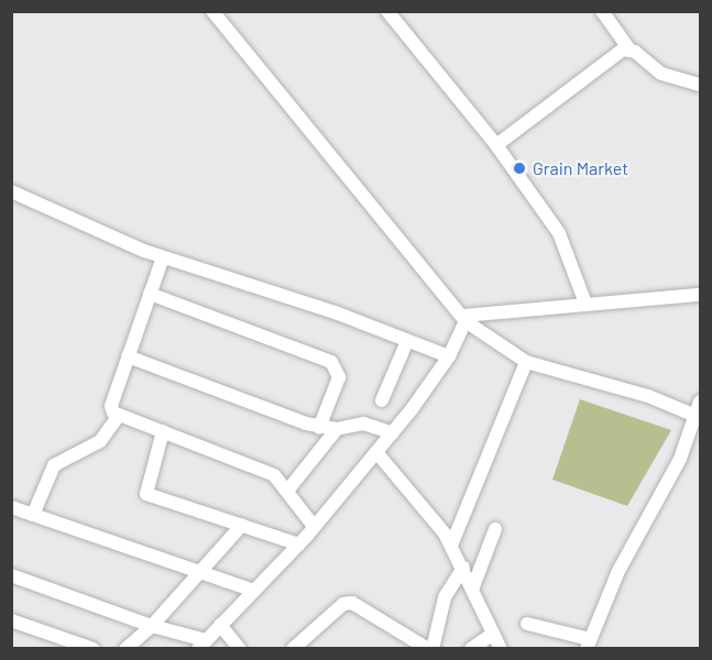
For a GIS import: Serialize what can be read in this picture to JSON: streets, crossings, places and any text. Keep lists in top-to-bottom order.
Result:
{
  "places": ["Grain Market"]
}
